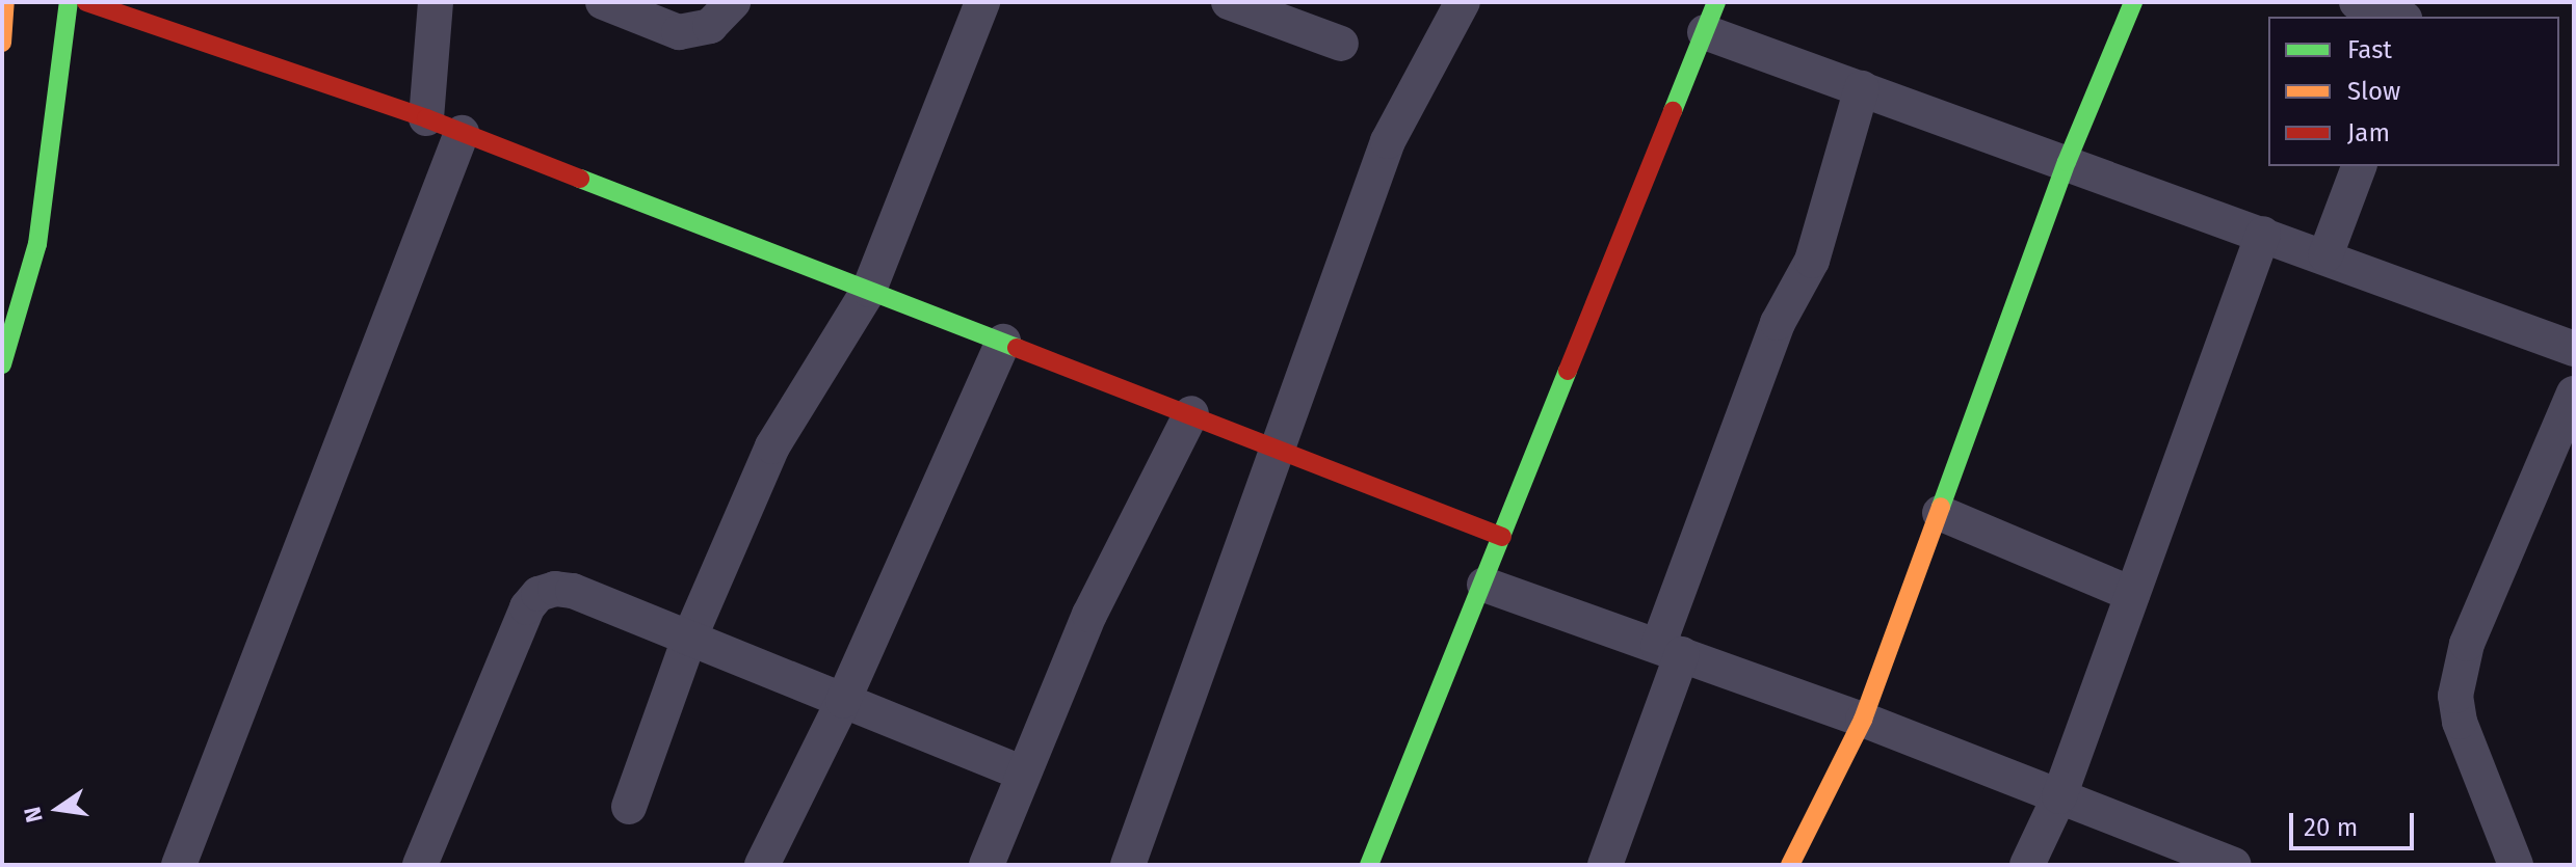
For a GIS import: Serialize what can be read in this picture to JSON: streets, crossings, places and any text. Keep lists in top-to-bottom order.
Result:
{
  "legend": ["Fast", "Slow", "Jam"],
  "scale_bar": "20 m",
  "north": "left"
}
